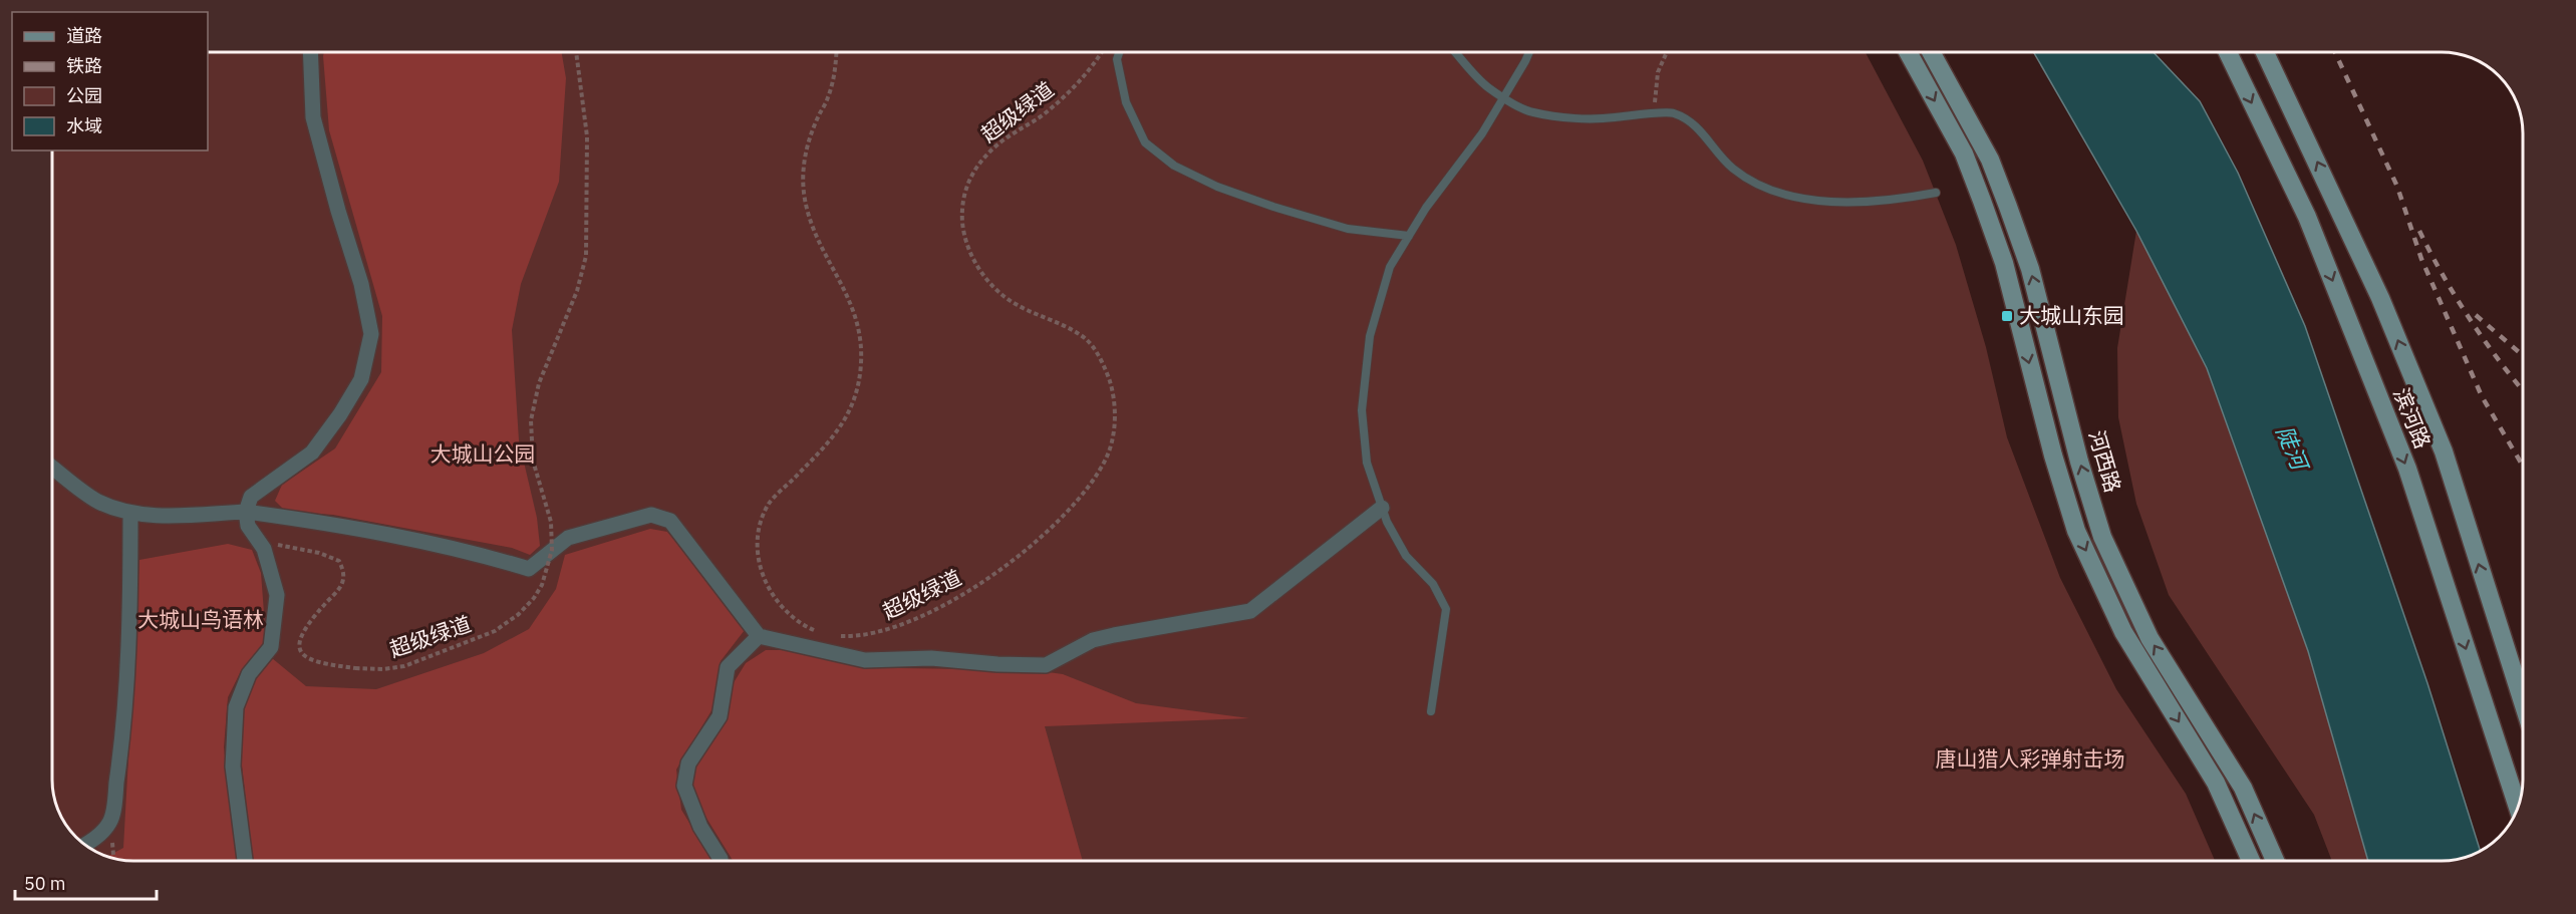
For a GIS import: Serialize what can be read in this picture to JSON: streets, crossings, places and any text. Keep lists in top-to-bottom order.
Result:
{
  "streets": {
    "street": ["滨河路", "河西路"],
    "path": ["超级绿道"]
  },
  "water": ["陡河"],
  "parks": ["大城山公园", "大城山鸟语林", "唐山猎人彩弹射击场"],
  "places": {
    "transit": ["大城山东园"]
  },
  "legend": [
    "道路",
    "铁路",
    "公园",
    "水域"
  ],
  "scale_bar": "50 m"
}
